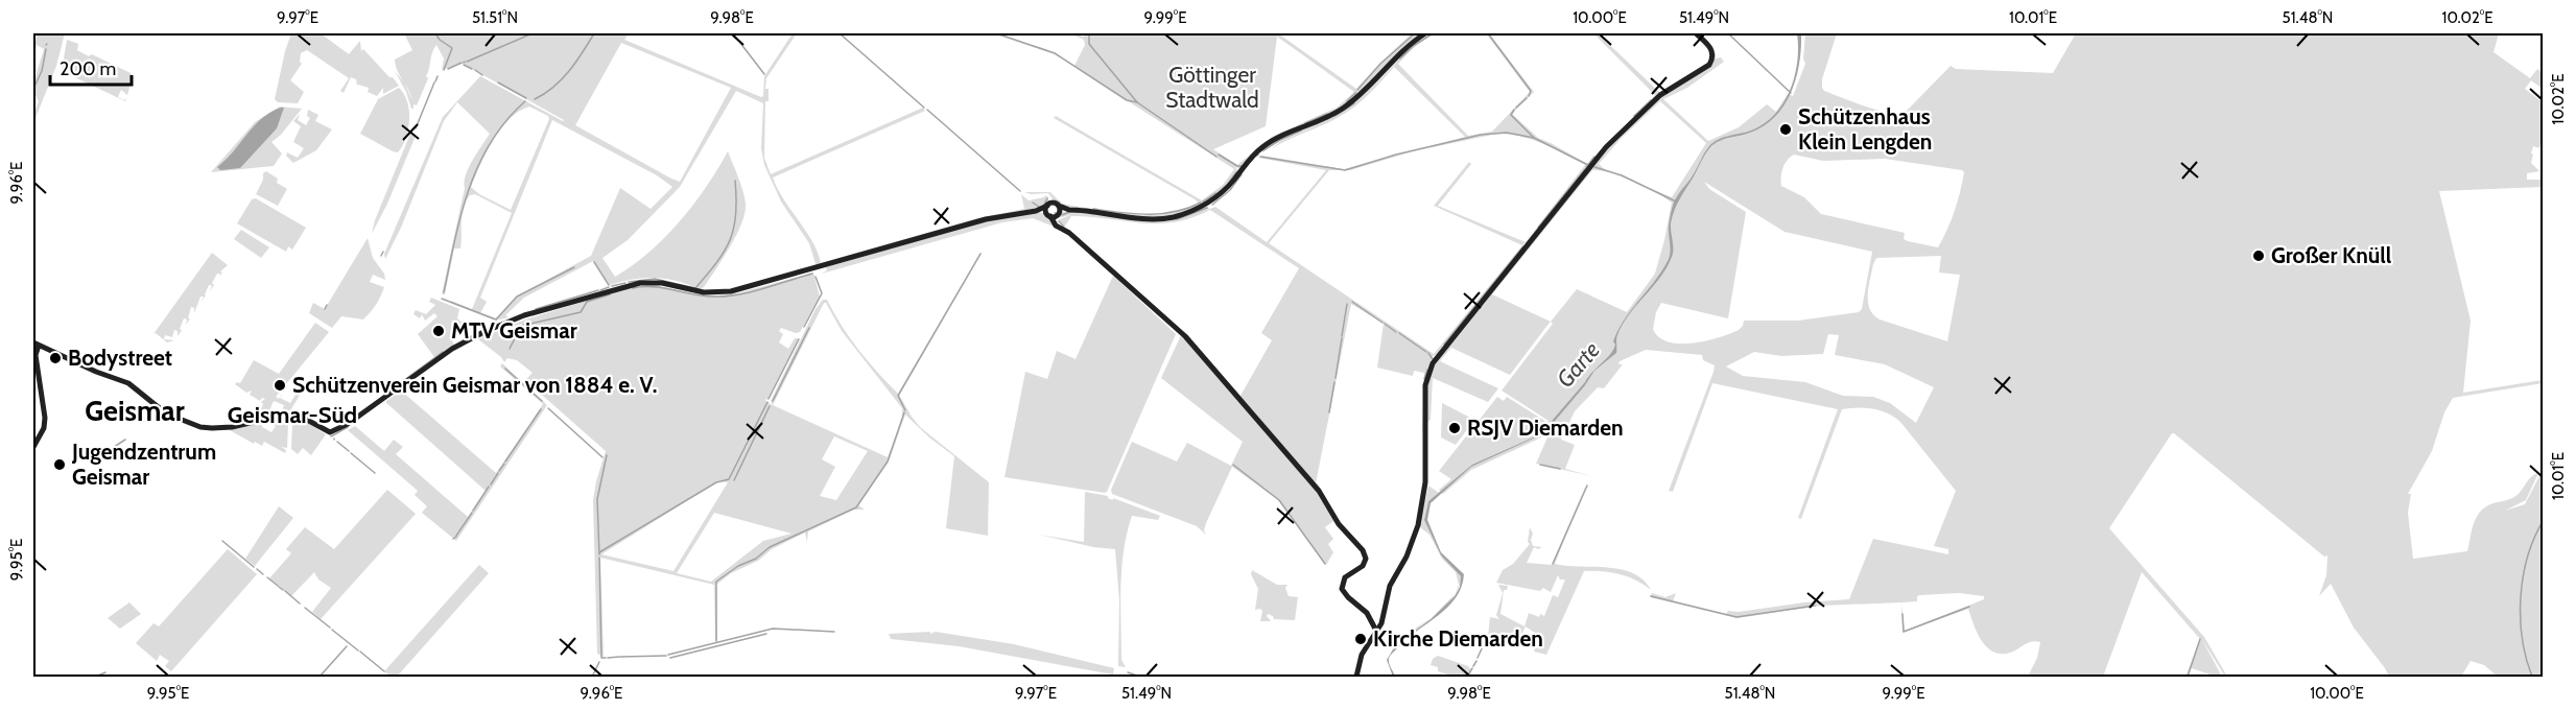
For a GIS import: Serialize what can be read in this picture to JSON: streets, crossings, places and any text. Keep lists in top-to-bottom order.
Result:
{
  "districts": ["Geismar", "Geismar-Süd"],
  "water": ["Garte"],
  "parks": ["Göttinger Stadtwald"],
  "places": [
    "Schützenhaus Klein Lengden",
    "Großer Knüll",
    "MTV Geismar",
    "Bodystreet",
    "Schützenverein Geismar von 1884 e. V.",
    "RSJV Diemarden",
    "Jugendzentrum Geismar",
    "Kirche Diemarden"
  ],
  "scale_bar": "200 m",
  "coordinates": [
    "9.97°E",
    "51.51°N",
    "9.98°E",
    "9.99°E",
    "10.00°E",
    "51.49°N",
    "10.01°E",
    "51.48°N",
    "10.02°E",
    "9.96°E",
    "9.95°E"
  ]
}
